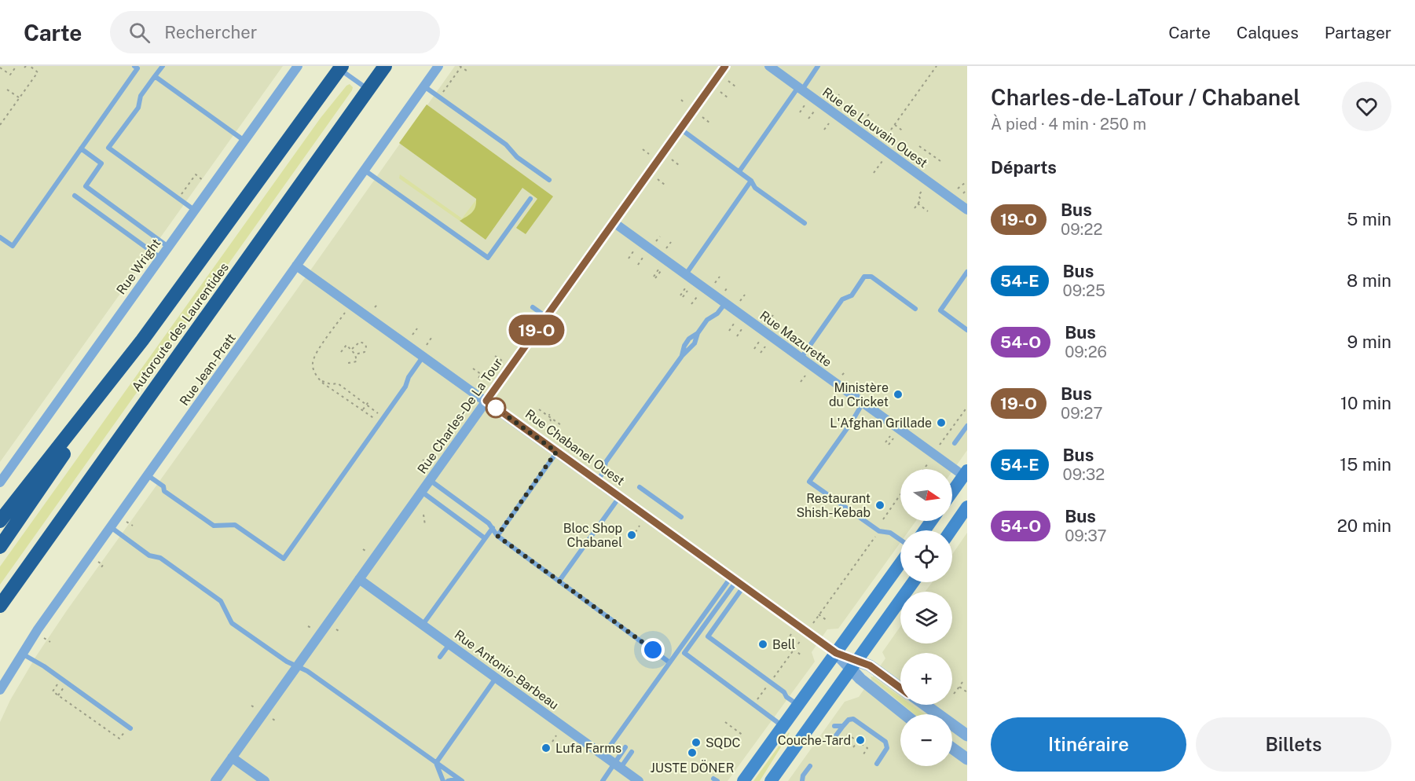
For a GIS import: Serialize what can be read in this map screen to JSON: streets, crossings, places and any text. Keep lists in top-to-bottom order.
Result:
{
  "streets": {
    "highway": ["Autoroute des Laurentides"],
    "street": [
      "Rue de Louvain Ouest",
      "Rue Wright",
      "Rue Mazurette",
      "Rue Jean-Pratt",
      "Rue Charles-De La Tour",
      "Rue Chabanel Ouest",
      "Rue Antonio-Barbeau"
    ]
  },
  "crossings": [
    ["Rue Mazurette", "Rue Charles-De La Tour"],
    ["Rue Jean-Pratt", "Rue Chabanel Ouest"],
    ["Rue Charles-De La Tour", "Rue Chabanel Ouest"],
    ["Rue Charles-De La Tour", "Rue Antonio-Barbeau"]
  ],
  "places": [
    "Ministère du Cricket",
    "L'Afghan Grillade",
    "Restaurant Shish-Kebab",
    "Bloc Shop Chabanel",
    "Bell",
    "Couche-Tard",
    "SQDC",
    "Lufa Farms",
    "JUSTE DÖNER"
  ],
  "lines": ["bus line 19-O"],
  "north": "right",
  "page": {
    "header": "Carte",
    "search": "Rechercher",
    "nav": ["Carte", "Calques", "Partager"],
    "on_map": "19-O",
    "heading": [
      ["Charles-de-LaTour / Chabanel", "À pied · 4 min · 250 m"],
      "Départs"
    ],
    "list": [
      {
        "mark": "19-O",
        "name": "Bus",
        "note": "09:22",
        "value": "5 min"
      },
      {
        "mark": "54-E",
        "name": "Bus",
        "note": "09:25",
        "value": "8 min"
      },
      {
        "mark": "54-O",
        "name": "Bus",
        "note": "09:26",
        "value": "9 min"
      },
      {
        "mark": "19-O",
        "name": "Bus",
        "note": "09:27",
        "value": "10 min"
      },
      {
        "mark": "54-E",
        "name": "Bus",
        "note": "09:32",
        "value": "15 min"
      },
      {
        "mark": "54-O",
        "name": "Bus",
        "note": "09:37",
        "value": "20 min"
      }
    ],
    "map_buttons": ["+", "−"],
    "buttons": ["Itinéraire", "Billets"]
  }
}
